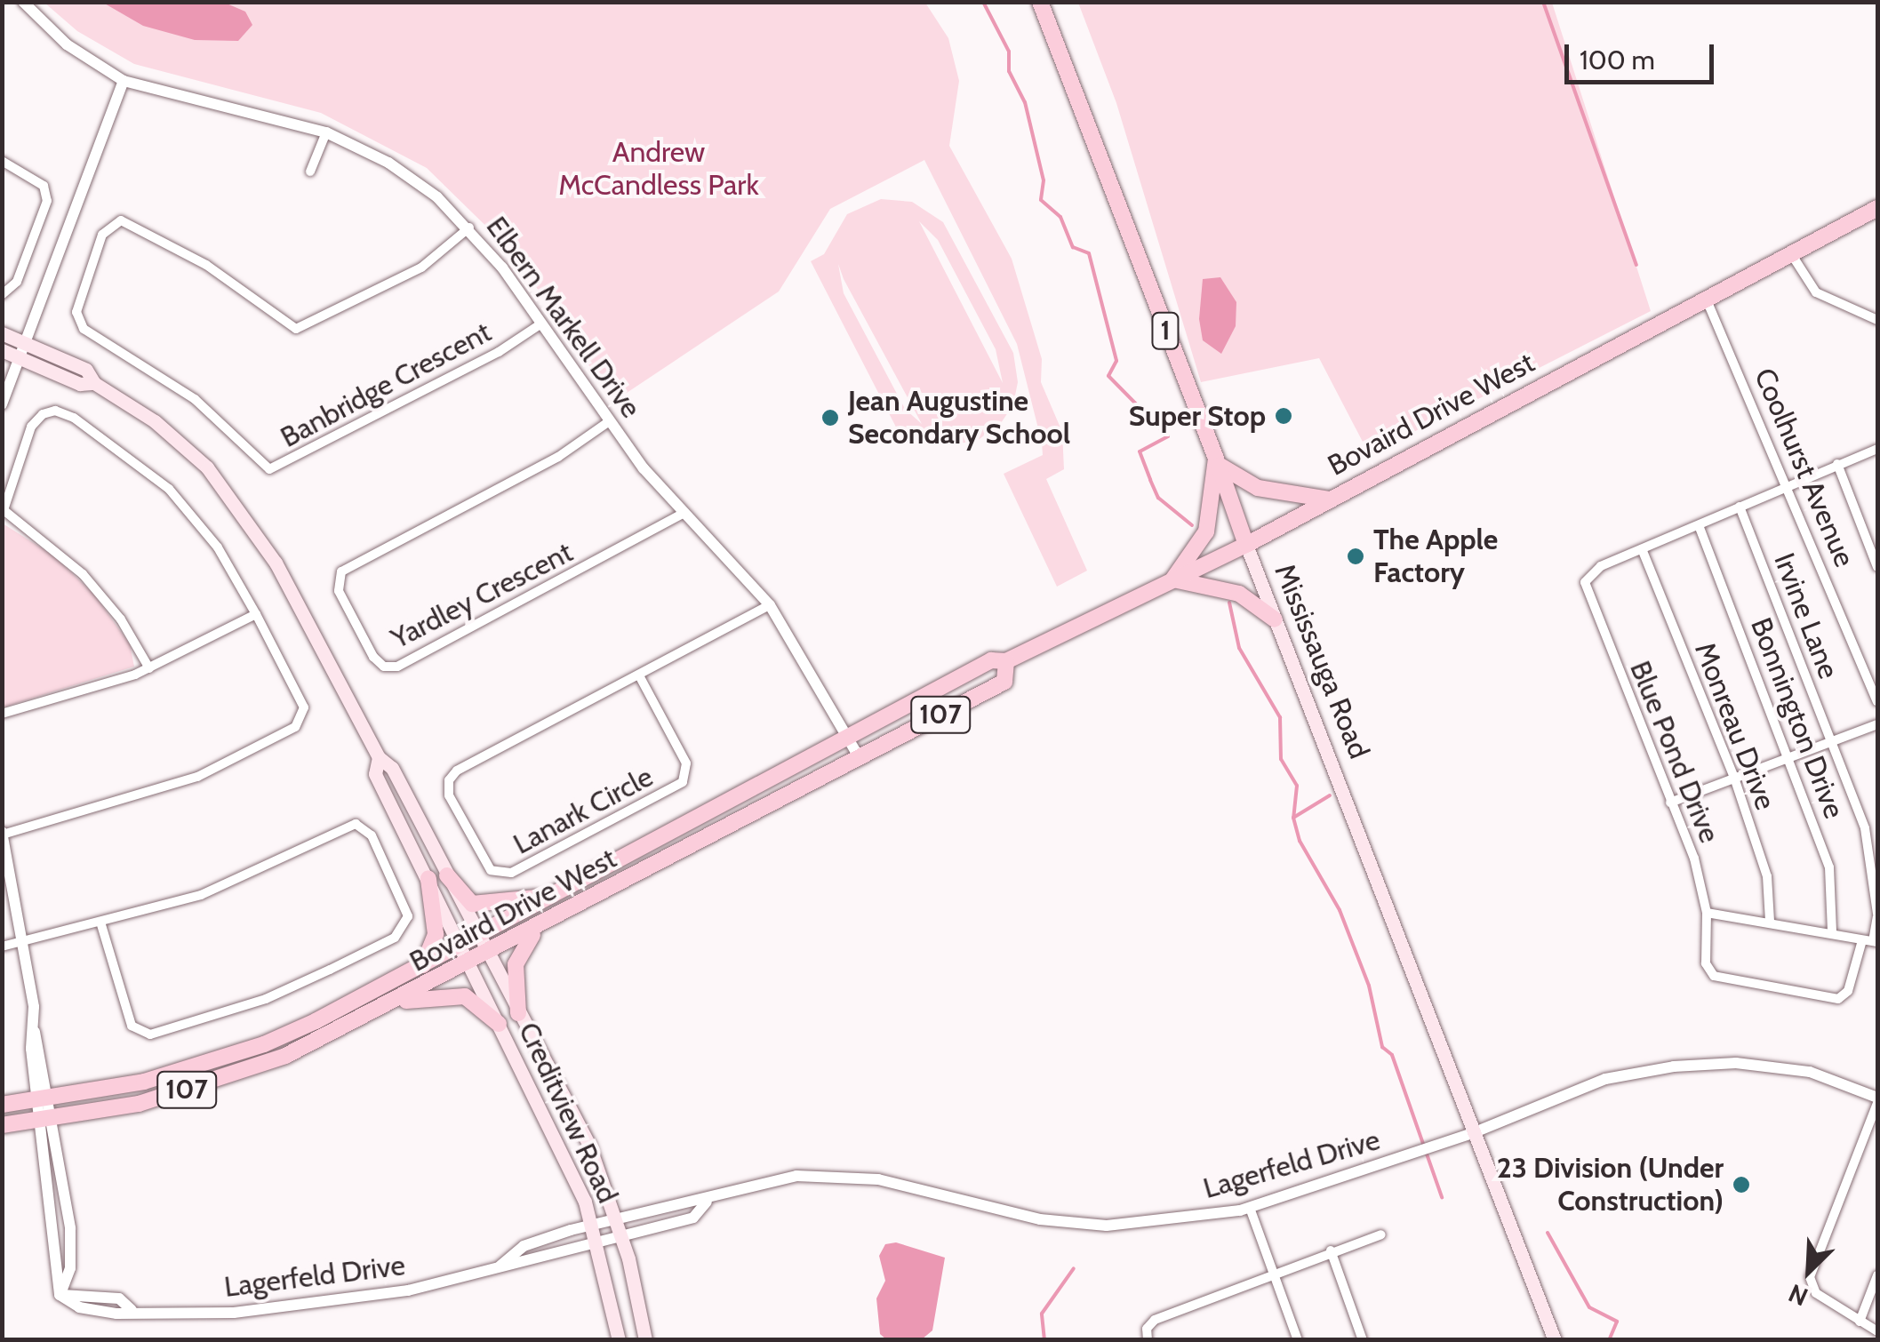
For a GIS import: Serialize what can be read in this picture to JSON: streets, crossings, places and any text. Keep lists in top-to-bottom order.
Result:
{
  "streets": {
    "main road": [
      "1",
      "Bovaird Drive West",
      "Mississauga Road",
      "107",
      "Creditview Road"
    ],
    "street": [
      "Elbern Markell Drive",
      "Banbridge Crescent",
      "Coolhurst Avenue",
      "Yardley Crescent",
      "Irvine Lane",
      "Bonnington Drive",
      "Monreau Drive",
      "Blue Pond Drive",
      "Lanark Circle",
      "Lagerfeld Drive"
    ]
  },
  "crossings": [
    ["Elbern Markell Drive", "Banbridge Crescent"],
    ["Elbern Markell Drive", "Bovaird Drive West"],
    ["Elbern Markell Drive", "Yardley Crescent"],
    ["Elbern Markell Drive", "Lanark Circle"],
    ["Bovaird Drive West", "Coolhurst Avenue"],
    ["Bovaird Drive West", "Mississauga Road"],
    ["Bovaird Drive West", "Creditview Road"],
    ["Bovaird Drive West", "Lagerfeld Drive"],
    ["Coolhurst Avenue", "Blue Pond Drive"],
    ["Irvine Lane", "Blue Pond Drive"],
    ["Mississauga Road", "Lagerfeld Drive"],
    ["Bonnington Drive", "Blue Pond Drive"],
    ["Monreau Drive", "Blue Pond Drive"],
    ["Creditview Road", "Lagerfeld Drive"]
  ],
  "parks": ["Andrew McCandless Park"],
  "places": [
    "Super Stop",
    "Jean Augustine Secondary School",
    "The Apple Factory",
    "23 Division (Under Construction)"
  ],
  "scale_bar": "100 m",
  "north": "bottom left"
}
